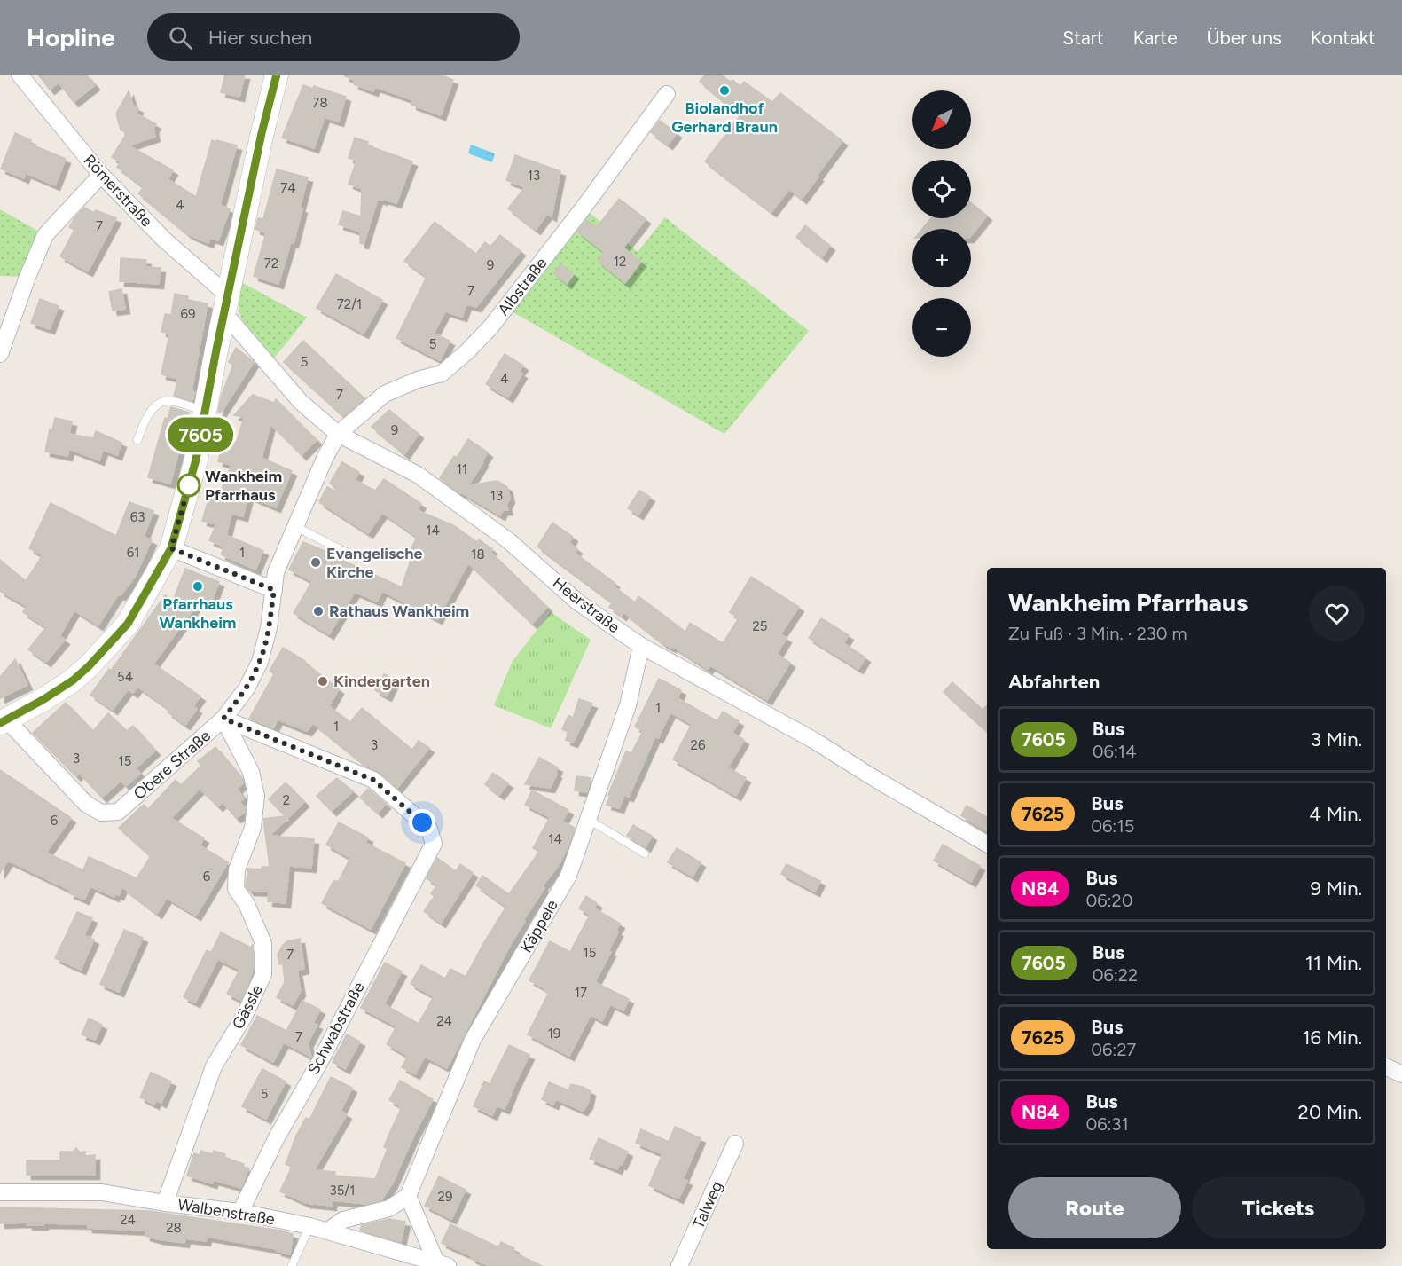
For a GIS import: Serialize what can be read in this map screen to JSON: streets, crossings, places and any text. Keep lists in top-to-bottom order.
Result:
{
  "streets": {
    "street": [
      "Römerstraße",
      "Albstraße",
      "Heerstraße",
      "Obere Straße",
      "Käppele",
      "Gässle",
      "Schwabstraße",
      "Talweg",
      "Walbenstraße"
    ]
  },
  "crossings": [
    ["Römerstraße", "Heerstraße"],
    ["Albstraße", "Heerstraße"],
    ["Albstraße", "Obere Straße"],
    ["Heerstraße", "Obere Straße"],
    ["Heerstraße", "Käppele"],
    ["Obere Straße", "Gässle"],
    ["Obere Straße", "Schwabstraße"],
    ["Gässle", "Schwabstraße"],
    ["Gässle", "Walbenstraße"],
    ["Schwabstraße", "Walbenstraße"]
  ],
  "places": [
    "Biolandhof Gerhard Braun",
    "Wankheim Pfarrhaus",
    "Evangelische Kirche",
    "Pfarrhaus Wankheim",
    "Rathaus Wankheim",
    "Kindergarten"
  ],
  "lines": ["bus line 7605"],
  "house_numbers": [
    "78",
    "13",
    "74",
    "4",
    "7",
    "12",
    "72",
    "9",
    "7",
    "72/1",
    "69",
    "5",
    "5",
    "4",
    "7",
    "9",
    "11",
    "13",
    "63",
    "14",
    "61",
    "1",
    "18",
    "25",
    "54",
    "1",
    "1",
    "3",
    "26",
    "3",
    "15",
    "2",
    "6",
    "14",
    "6",
    "15",
    "7",
    "17",
    "24",
    "19",
    "7",
    "5",
    "35/1",
    "29",
    "24",
    "28"
  ],
  "north": "bottom left",
  "page": {
    "header": "Hopline",
    "search": "Hier suchen",
    "nav": [
      "Start",
      "Karte",
      "Über uns",
      "Kontakt"
    ],
    "on_map": "7605",
    "map_buttons": ["+", "−"],
    "heading": [
      ["Wankheim Pfarrhaus", "Zu Fuß · 3 Min. · 230 m"],
      "Abfahrten"
    ],
    "list": [
      {
        "mark": "7605",
        "name": "Bus",
        "note": "06:14",
        "value": "3 Min."
      },
      {
        "mark": "7625",
        "name": "Bus",
        "note": "06:15",
        "value": "4 Min."
      },
      {
        "mark": "N84",
        "name": "Bus",
        "note": "06:20",
        "value": "9 Min."
      },
      {
        "mark": "7605",
        "name": "Bus",
        "note": "06:22",
        "value": "11 Min."
      },
      {
        "mark": "7625",
        "name": "Bus",
        "note": "06:27",
        "value": "16 Min."
      },
      {
        "mark": "N84",
        "name": "Bus",
        "note": "06:31",
        "value": "20 Min."
      }
    ],
    "buttons": ["Route", "Tickets"]
  }
}
